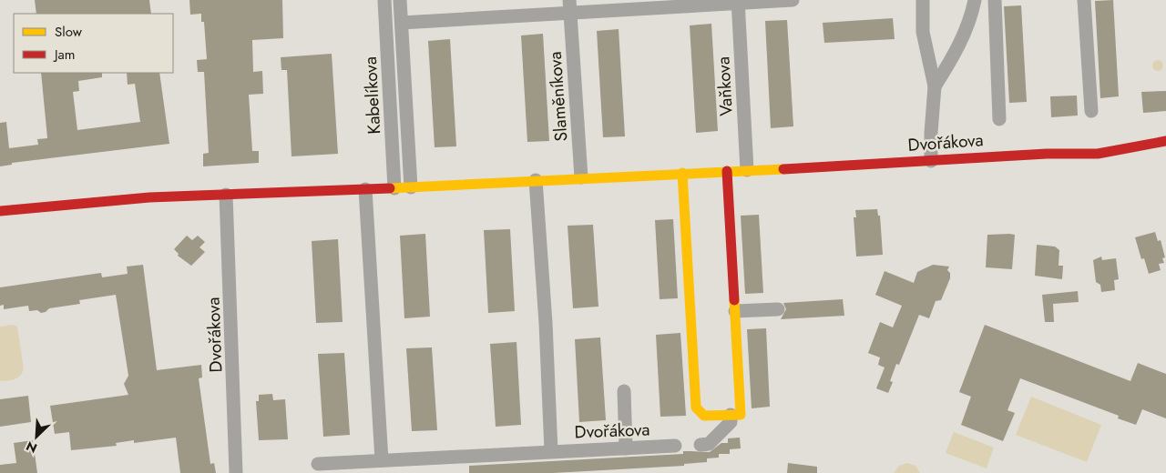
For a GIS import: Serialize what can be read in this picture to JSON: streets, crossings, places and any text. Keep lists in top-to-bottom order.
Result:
{
  "streets": {
    "main road": ["Dvořákova"],
    "street": ["Vaňkova", "Kabelíkova", "Slaměníkova"]
  },
  "crossings": [
    ["Vaňkova", "Dvořákova"],
    ["Kabelíkova", "Dvořákova"],
    ["Slaměníkova", "Dvořákova"]
  ],
  "legend": ["Slow", "Jam"],
  "north": "bottom left"
}
